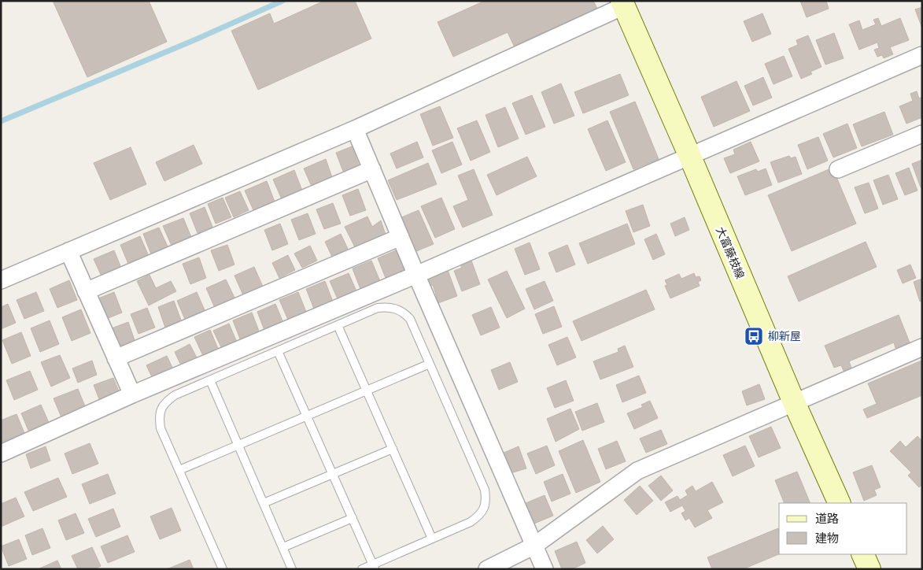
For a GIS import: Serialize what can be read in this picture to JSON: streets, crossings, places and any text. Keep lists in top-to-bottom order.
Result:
{
  "streets": {
    "main road": ["大富藤枝線"]
  },
  "places": {
    "bus stop": ["柳新屋"]
  },
  "legend": ["道路", "建物"]
}
